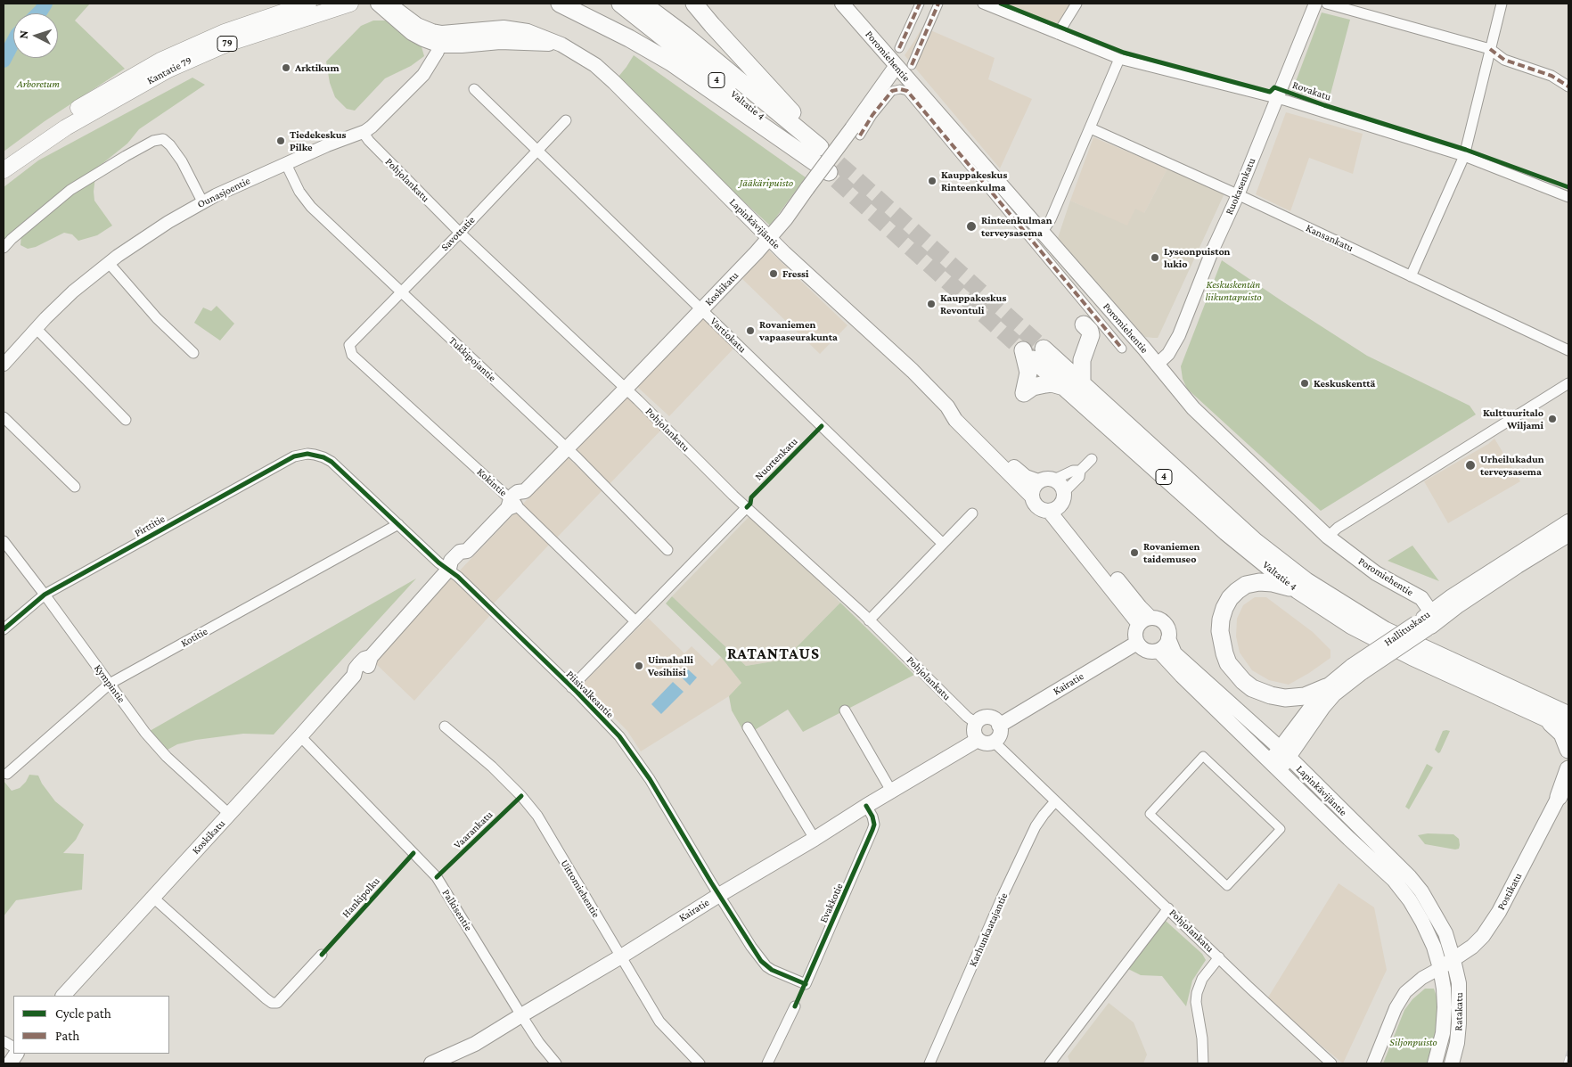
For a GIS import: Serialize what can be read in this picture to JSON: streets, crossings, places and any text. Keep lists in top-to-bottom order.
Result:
{
  "streets": {
    "highway": ["4", "Valtatie 4"],
    "main road": [
      "79",
      "Poromiehentie",
      "Kantatie 79",
      "Lapinkävijäntie",
      "Koskikatu",
      "Hallituskatu",
      "Kairatie",
      "Postikatu",
      "Ratakatu"
    ],
    "street": [
      "Rovakatu",
      "Pohjolankatu",
      "Ruokasenkatu",
      "Ounasjoentie",
      "Savottatie",
      "Kansankatu",
      "Vartiokatu",
      "Tukkipojantie",
      "Kokintie",
      "Pirttitie",
      "Kotitie",
      "Kympintie",
      "Piisivalkeantie",
      "Uittomiehentie",
      "Evakkotie",
      "Palkisentie",
      "Karhunkaatajantie"
    ],
    "cycle path": ["Nuortenkatu", "Vaarankatu", "Hankipolku"]
  },
  "crossings": [
    ["Poromiehentie", "Ruokasenkatu"],
    ["Poromiehentie", "Koskikatu"],
    ["Poromiehentie", "Hallituskatu"],
    ["Rovakatu", "Ruokasenkatu"],
    ["Pohjolankatu", "Ounasjoentie"],
    ["Pohjolankatu", "Savottatie"],
    ["Pohjolankatu", "Koskikatu"],
    ["Pohjolankatu", "Kairatie"],
    ["Pohjolankatu", "Karhunkaatajantie"],
    ["Ruokasenkatu", "Kansankatu"],
    ["Ounasjoentie", "Lapinkävijäntie"],
    ["Ounasjoentie", "Tukkipojantie"],
    ["Lapinkävijäntie", "Koskikatu"],
    ["Lapinkävijäntie", "Hallituskatu"],
    ["Lapinkävijäntie", "Kairatie"],
    ["Lapinkävijäntie", "Postikatu"],
    ["Lapinkävijäntie", "Ratakatu"],
    ["Savottatie", "Vartiokatu"],
    ["Savottatie", "Tukkipojantie"],
    ["Savottatie", "Kokintie"],
    ["Koskikatu", "Vartiokatu"],
    ["Koskikatu", "Tukkipojantie"],
    ["Koskikatu", "Kokintie"],
    ["Koskikatu", "Kympintie"],
    ["Koskikatu", "Piisivalkeantie"],
    ["Koskikatu", "Palkisentie"],
    ["Pirttitie", "Kympintie"],
    ["Pirttitie", "Piisivalkeantie"],
    ["Kotitie", "Kympintie"],
    ["Kotitie", "Piisivalkeantie"],
    ["Kairatie", "Piisivalkeantie"],
    ["Kairatie", "Uittomiehentie"],
    ["Kairatie", "Evakkotie"],
    ["Kairatie", "Palkisentie"],
    ["Piisivalkeantie", "Evakkotie"],
    ["Postikatu", "Ratakatu"]
  ],
  "districts": ["RATANTAUS"],
  "parks": [
    "Arboretum",
    "Jääkäripuisto",
    "Keskuskentän liikuntapuisto",
    "Siljonpuisto"
  ],
  "places": [
    "Arktikum",
    "Tiedekeskus Pilke",
    "Kauppakeskus Rinteenkulma",
    "Rinteenkulman terveysasema",
    "Lyseonpuiston lukio",
    "Fressi",
    "Kauppakeskus Revontuli",
    "Rovaniemen vapaaseurakunta",
    "Keskuskenttä",
    "Kulttuuritalo Wiljami",
    "Urheilukadun terveysasema",
    "Rovaniemen taidemuseo",
    "Uimahalli Vesihiisi"
  ],
  "legend": ["Cycle path", "Path"],
  "north": "left"
}
